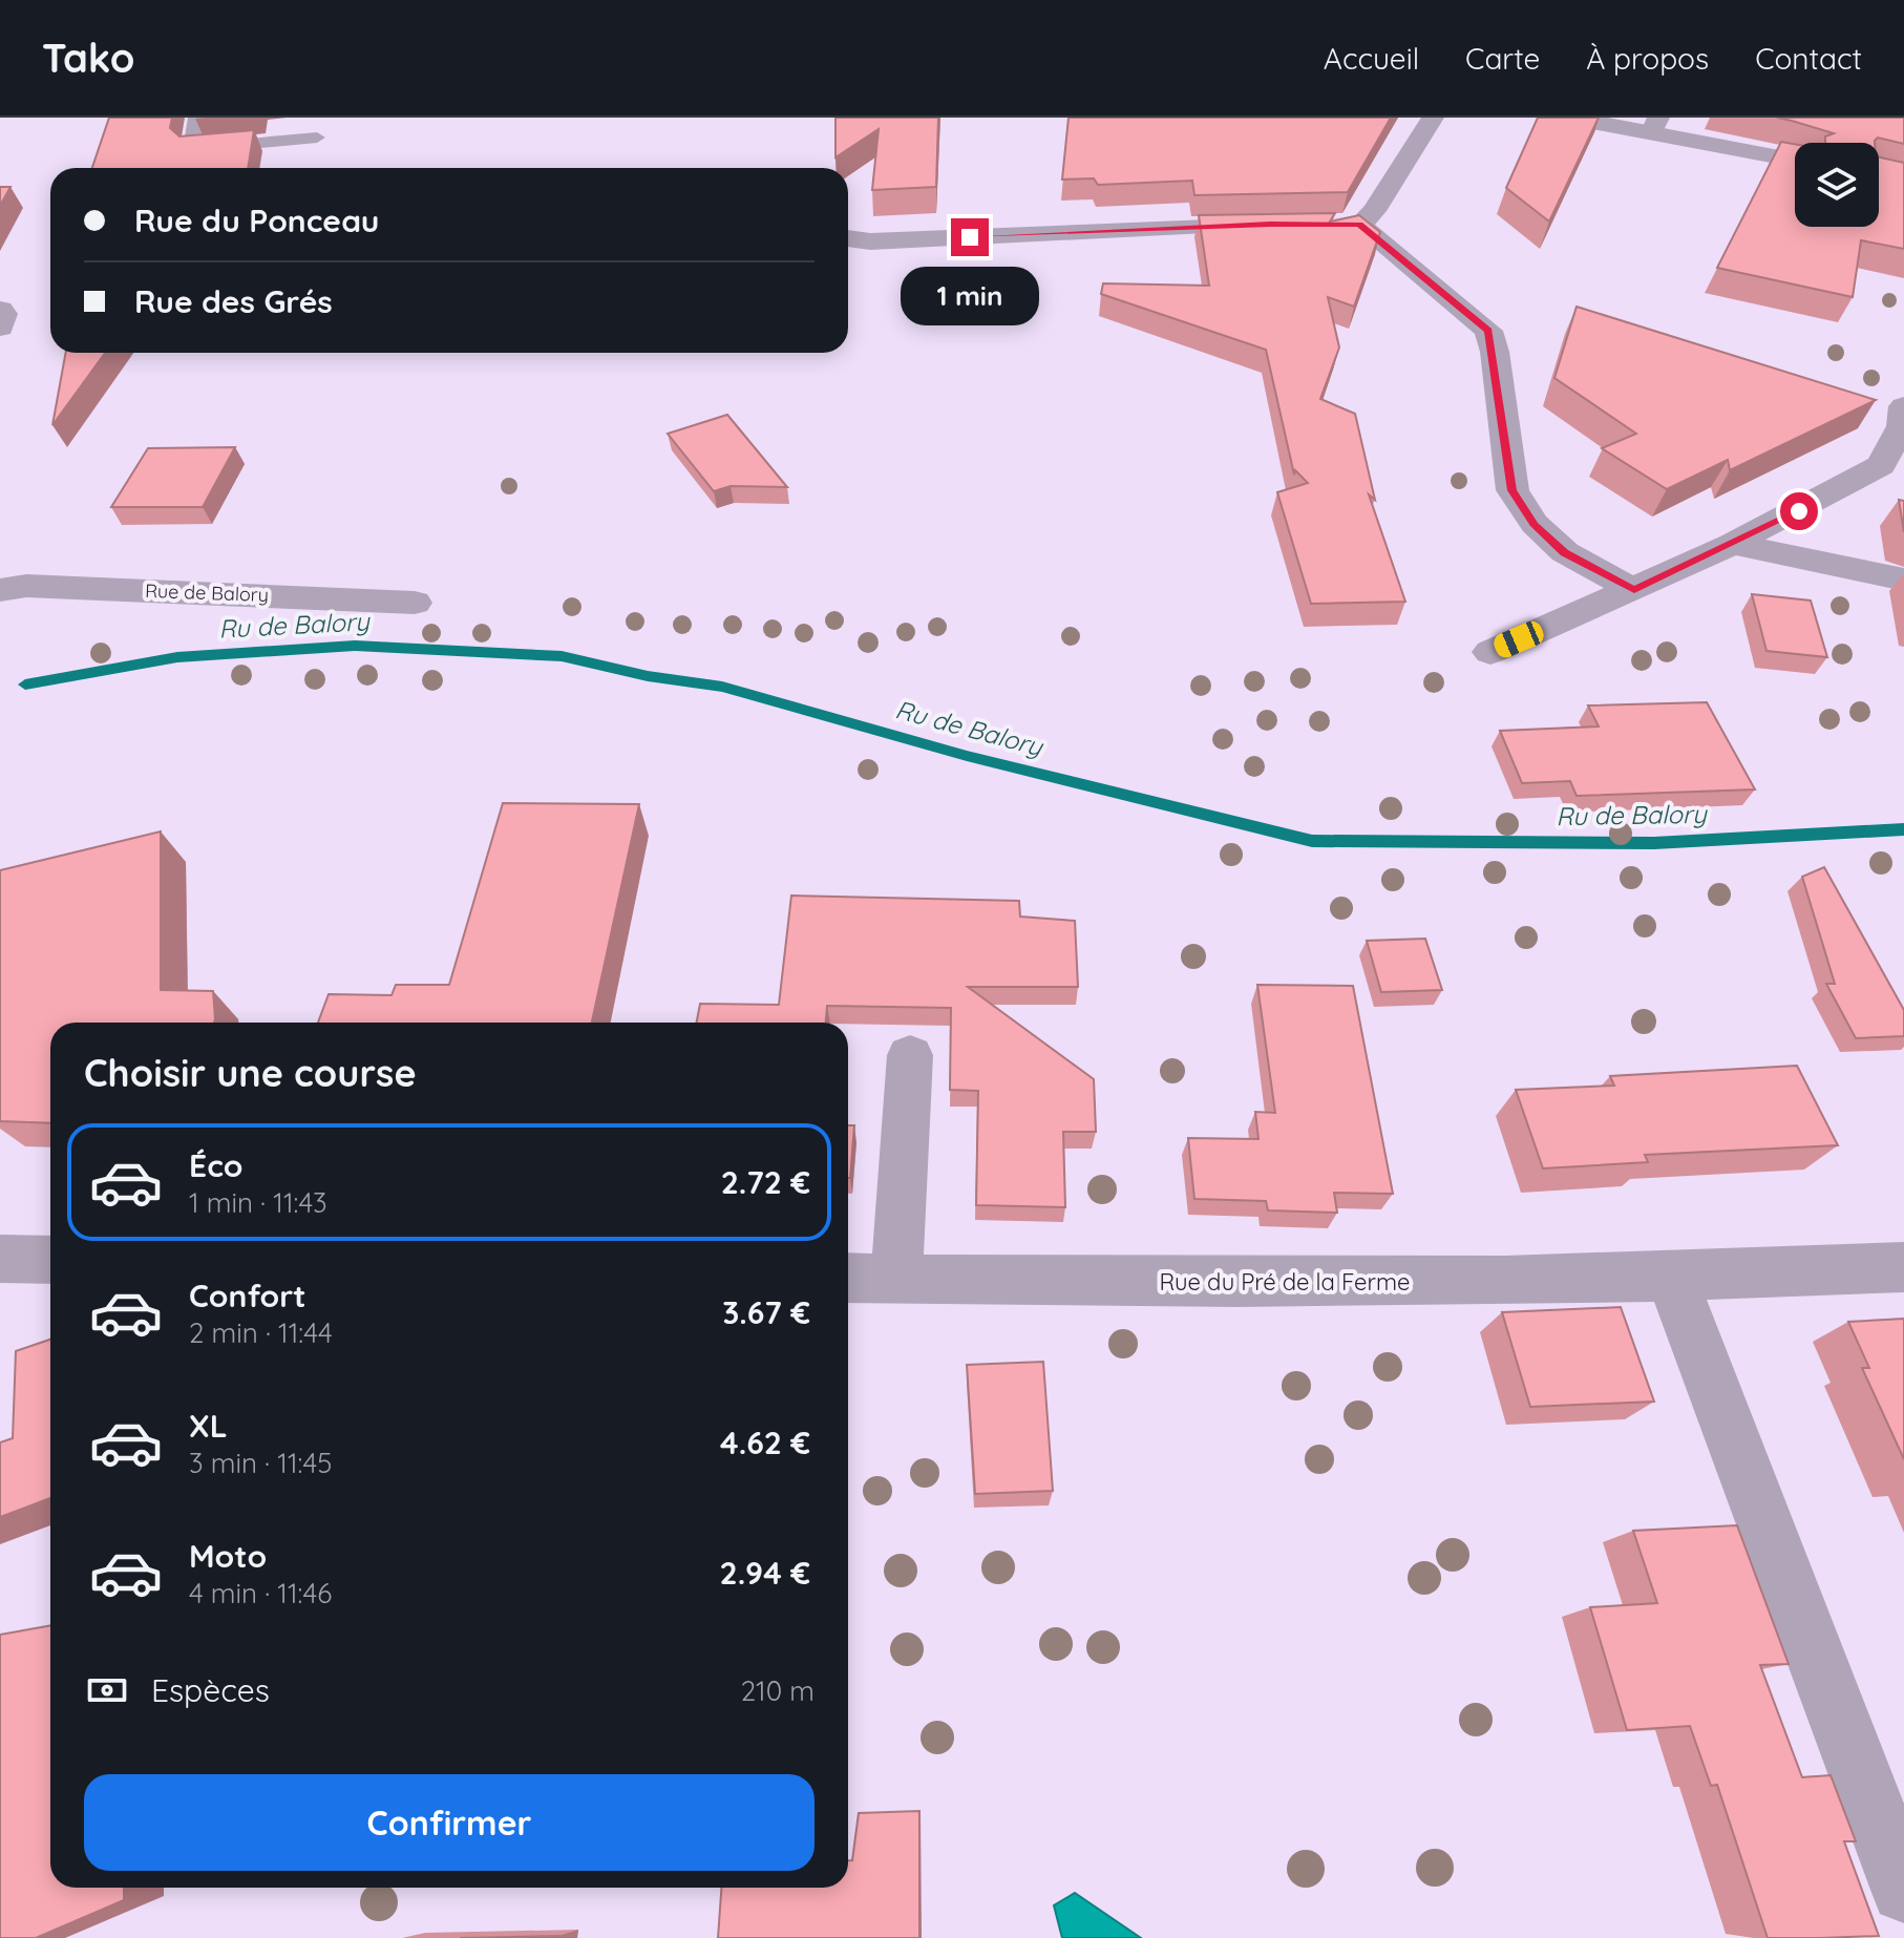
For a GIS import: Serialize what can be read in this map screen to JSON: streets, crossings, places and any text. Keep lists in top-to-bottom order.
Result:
{
  "streets": {
    "street": ["Rue de Balory", "Rue du Pré de la Ferme"]
  },
  "water": ["Ru de Balory"],
  "page": {
    "header": "Tako",
    "nav": [
      "Accueil",
      "Carte",
      "À propos",
      "Contact"
    ],
    "banner": ["Rue du Ponceau", "Rue des Grés"],
    "bubble": "1 min",
    "heading": "Choisir une course",
    "list": [
      {
        "name": "Éco",
        "note": "1 min · 11:43",
        "value": "2.72 €"
      },
      {
        "name": "Confort",
        "note": "2 min · 11:44",
        "value": "3.67 €"
      },
      {
        "name": "XL",
        "note": "3 min · 11:45",
        "value": "4.62 €"
      },
      {
        "name": "Moto",
        "note": "4 min · 11:46",
        "value": "2.94 €"
      }
    ],
    "pay": ["Espèces", "210 m"],
    "buttons": "Confirmer"
  }
}
